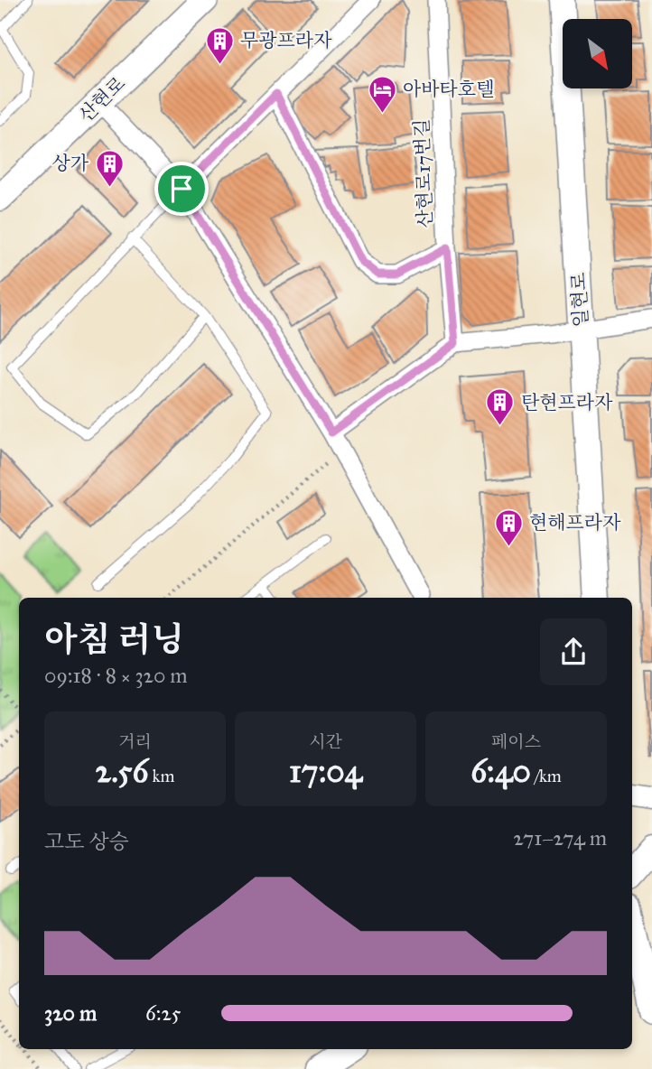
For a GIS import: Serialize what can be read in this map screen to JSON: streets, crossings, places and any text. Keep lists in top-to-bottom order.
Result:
{
  "streets": {
    "main road": ["산현로", "일현로"],
    "street": ["산현로17번길"]
  },
  "places": {
    "building": [
      "무광프라자",
      "상가",
      "탄현프라자",
      "현해프라자"
    ],
    "hotel": ["아바타호텔"]
  },
  "north": "bottom right",
  "page": {
    "heading": ["아침 러닝", "09:18 · 8 × 320 m"],
    "stats": [
      ["거리", "2.56 km"],
      ["시간", "17:04"],
      ["페이스", "6:40 /km"]
    ],
    "chart": ["고도 상승", "271–274 m"],
    "list": [
      {
        "name": "320 m",
        "note": "6:25"
      }
    ]
  }
}
